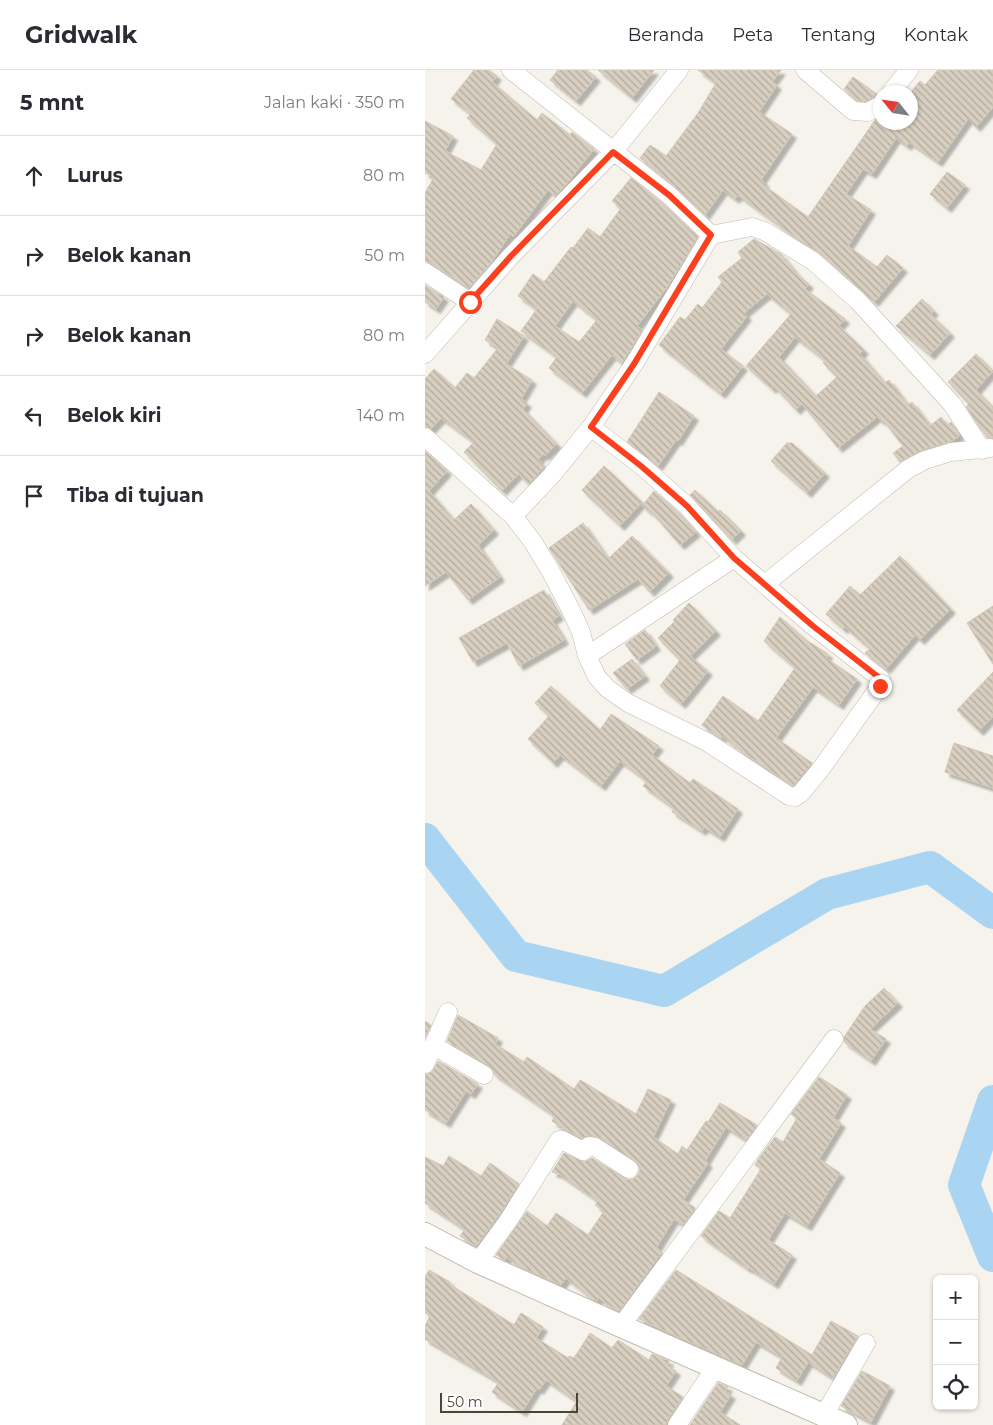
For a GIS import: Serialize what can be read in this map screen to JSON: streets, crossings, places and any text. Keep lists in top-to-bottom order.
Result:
{
  "scale_bar": "50 m",
  "north": "top left",
  "page": {
    "header": "Gridwalk",
    "nav": [
      "Beranda",
      "Peta",
      "Tentang",
      "Kontak"
    ],
    "heading": ["5 mnt", "Jalan kaki · 350 m"],
    "list": [
      ["Lurus", "80 m"],
      ["Belok kanan", "50 m"],
      ["Belok kanan", "80 m"],
      ["Belok kiri", "140 m"],
      "Tiba di tujuan"
    ],
    "map_buttons": ["+", "−"],
    "scale": "50 m"
  }
}
